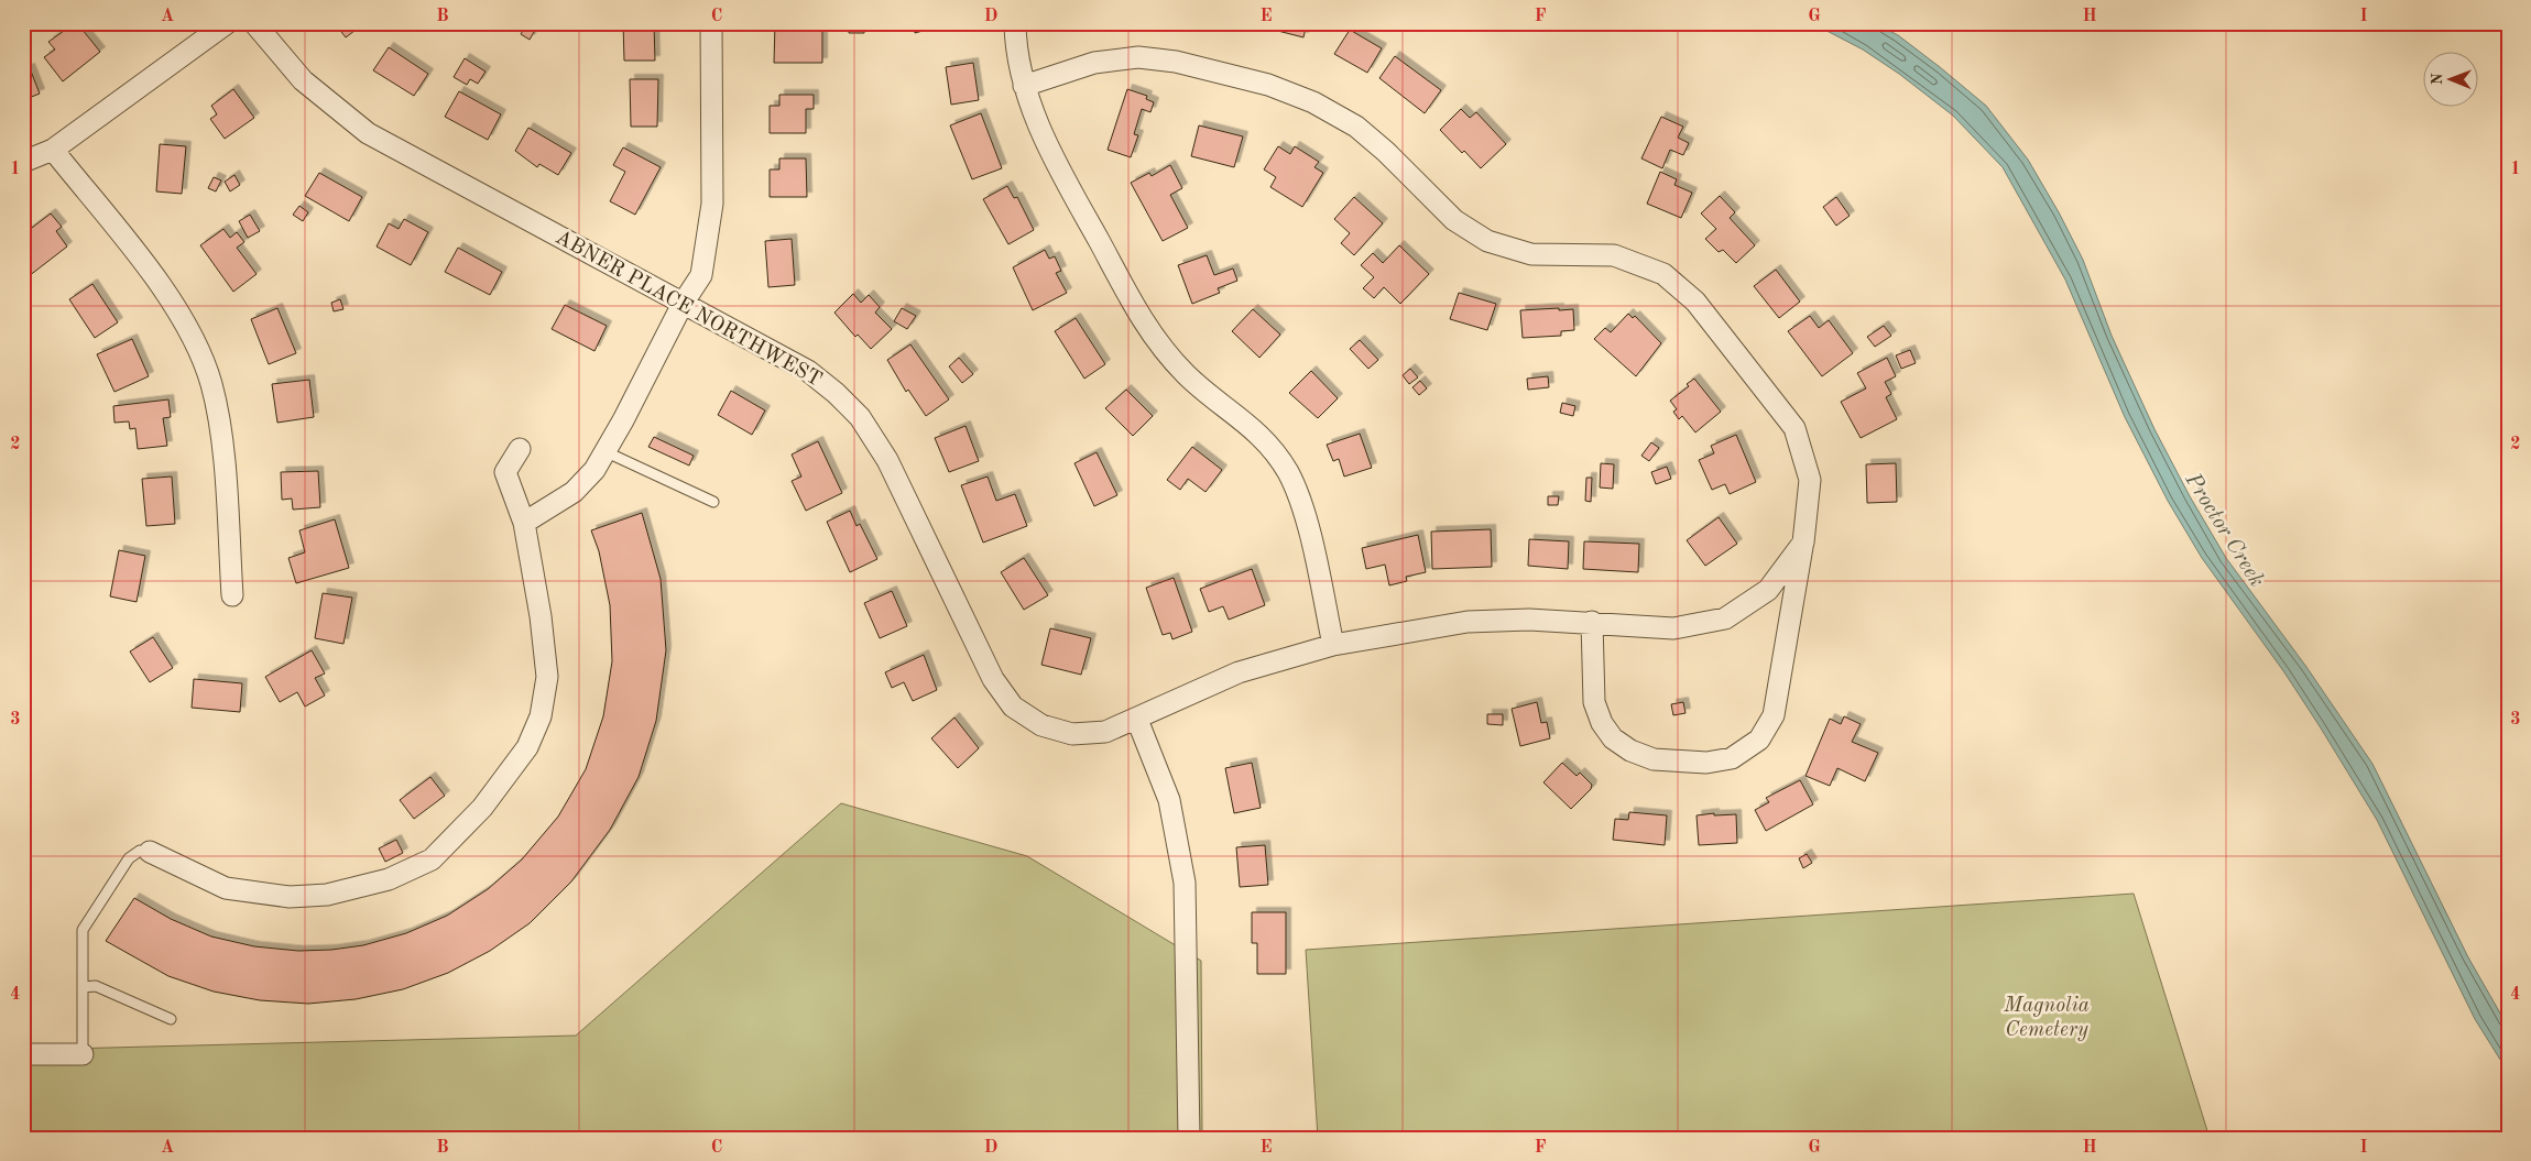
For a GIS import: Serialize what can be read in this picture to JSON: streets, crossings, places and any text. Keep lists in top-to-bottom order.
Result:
{
  "streets": {
    "street": ["ABNER PLACE NORTHWEST"]
  },
  "water": ["Proctor Creek"],
  "parks": ["Magnolia Cemetery"],
  "north": "left",
  "grid": {
    "columns": [
      "A",
      "B",
      "C",
      "D",
      "E",
      "F",
      "G",
      "H",
      "I"
    ],
    "rows": [
      "1",
      "2",
      "3",
      "4"
    ]
  }
}
